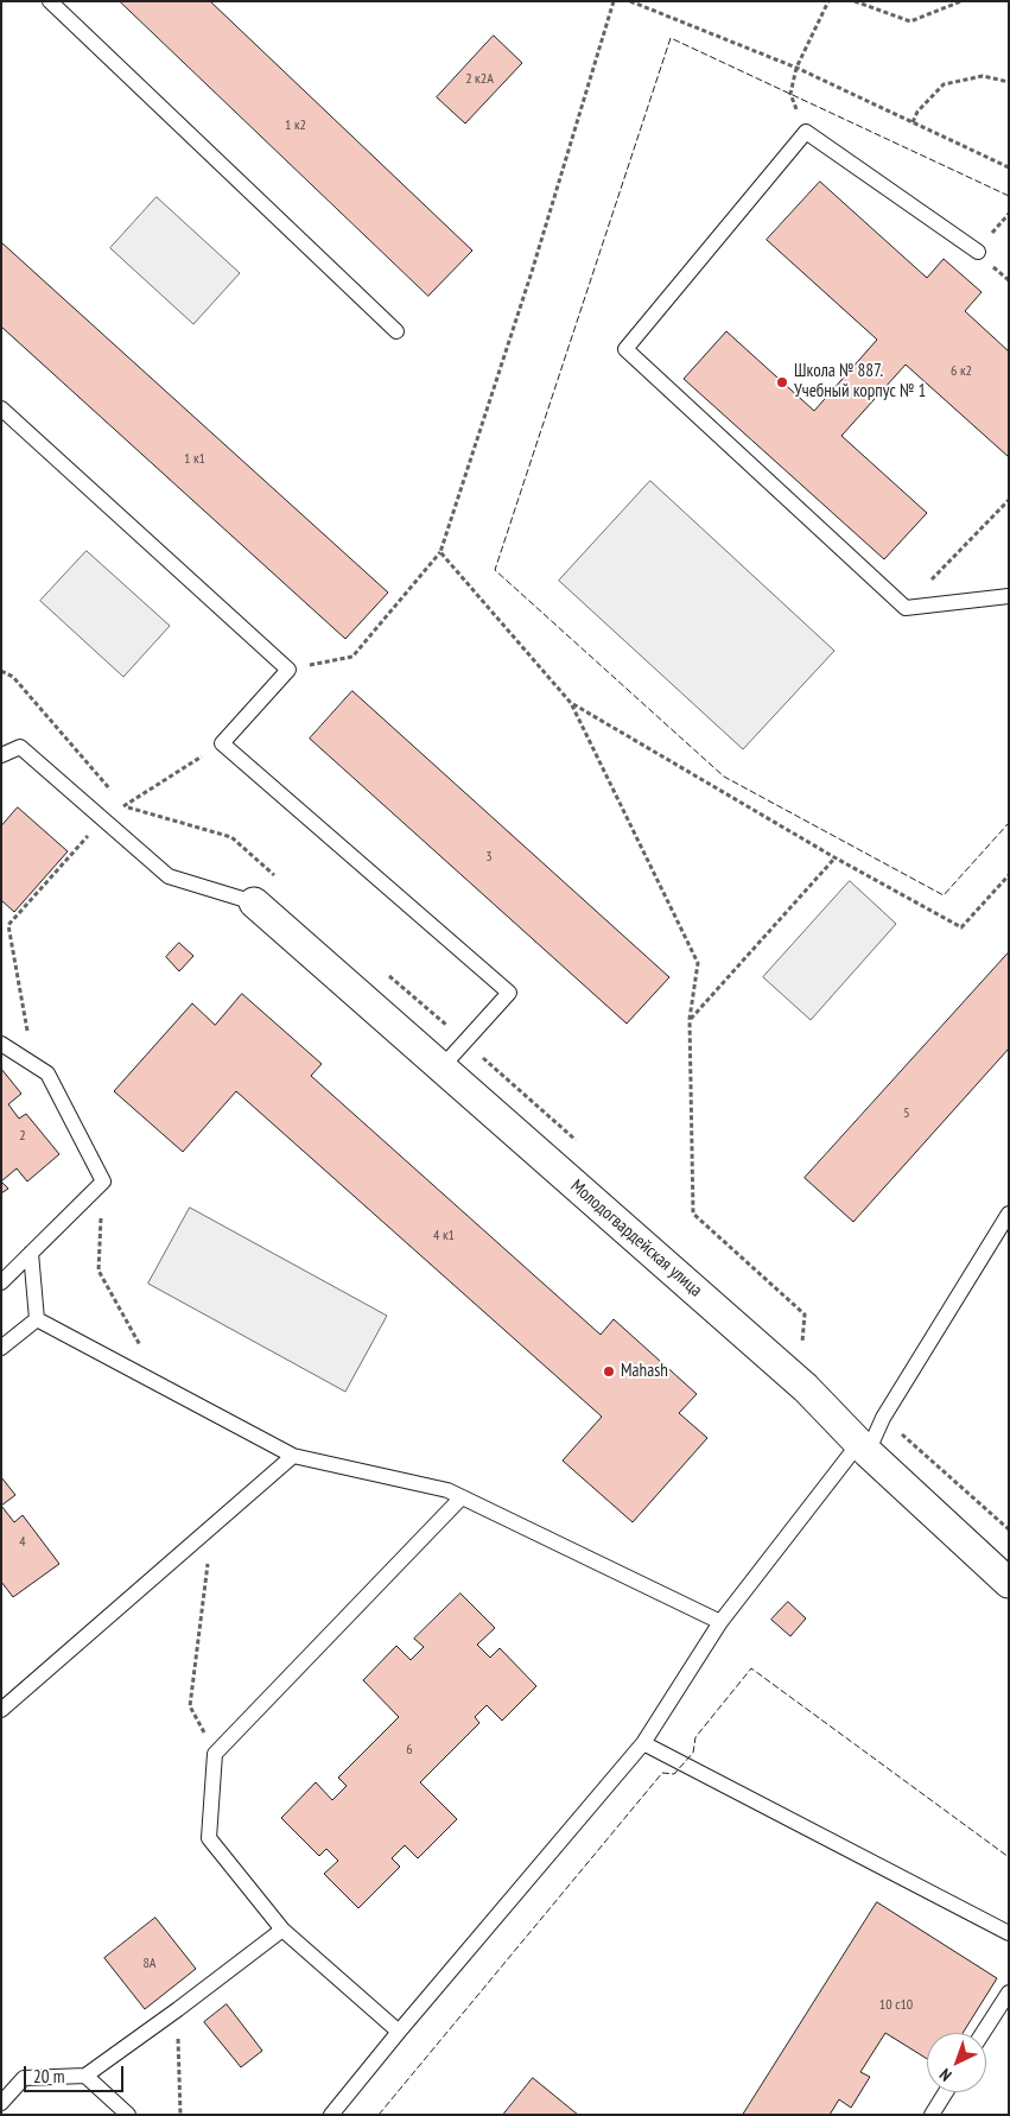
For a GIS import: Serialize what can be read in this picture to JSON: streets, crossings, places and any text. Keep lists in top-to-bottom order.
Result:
{
  "streets": {
    "street": ["Молодогвардейская улица"]
  },
  "places": ["Школа № 887. Учебный корпус № 1", "Mahash"],
  "house_numbers": [
    "2 к2А",
    "1 к2",
    "6 к2",
    "1 к1",
    "3",
    "5",
    "2",
    "4 к1",
    "4",
    "6",
    "8А",
    "10 с10"
  ],
  "scale_bar": "20 m",
  "north": "bottom left"
}
